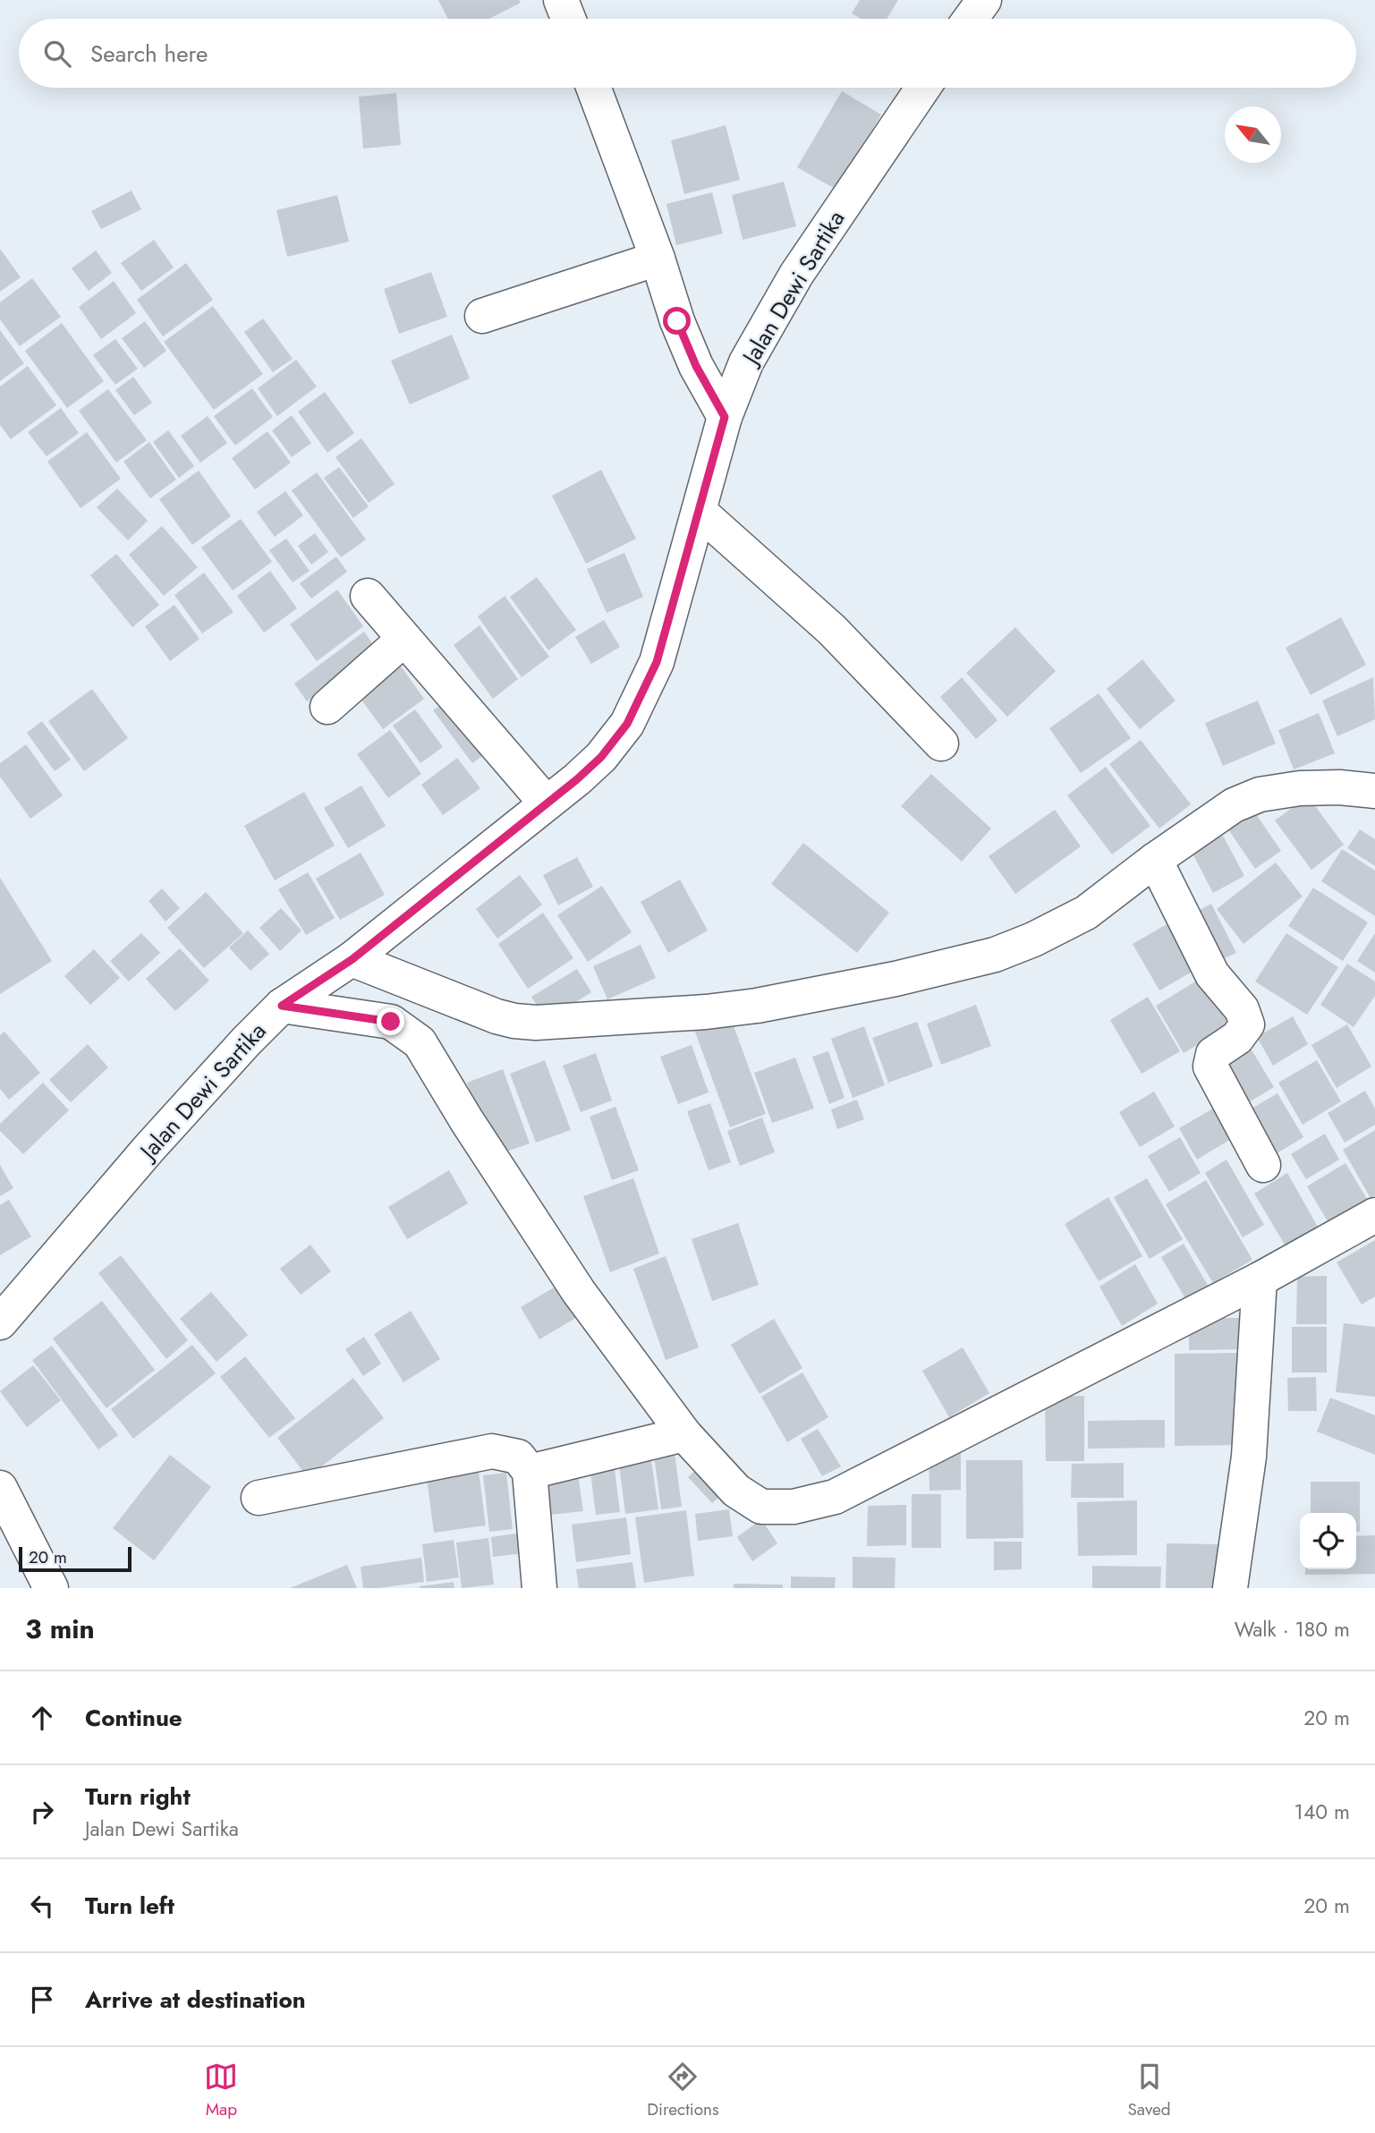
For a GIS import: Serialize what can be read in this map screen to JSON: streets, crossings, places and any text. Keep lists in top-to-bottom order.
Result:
{
  "streets": {
    "street": ["Jalan Dewi Sartika"]
  },
  "scale_bar": "20 m",
  "north": "top left",
  "page": {
    "search": "Search here",
    "scale": "20 m",
    "heading": ["3 min", "Walk · 180 m"],
    "list": [
      ["Continue", "20 m"],
      ["Turn right", "Jalan Dewi Sartika", "140 m"],
      ["Turn left", "20 m"],
      "Arrive at destination"
    ],
    "nav": ["Map", "Directions", "Saved"]
  }
}
